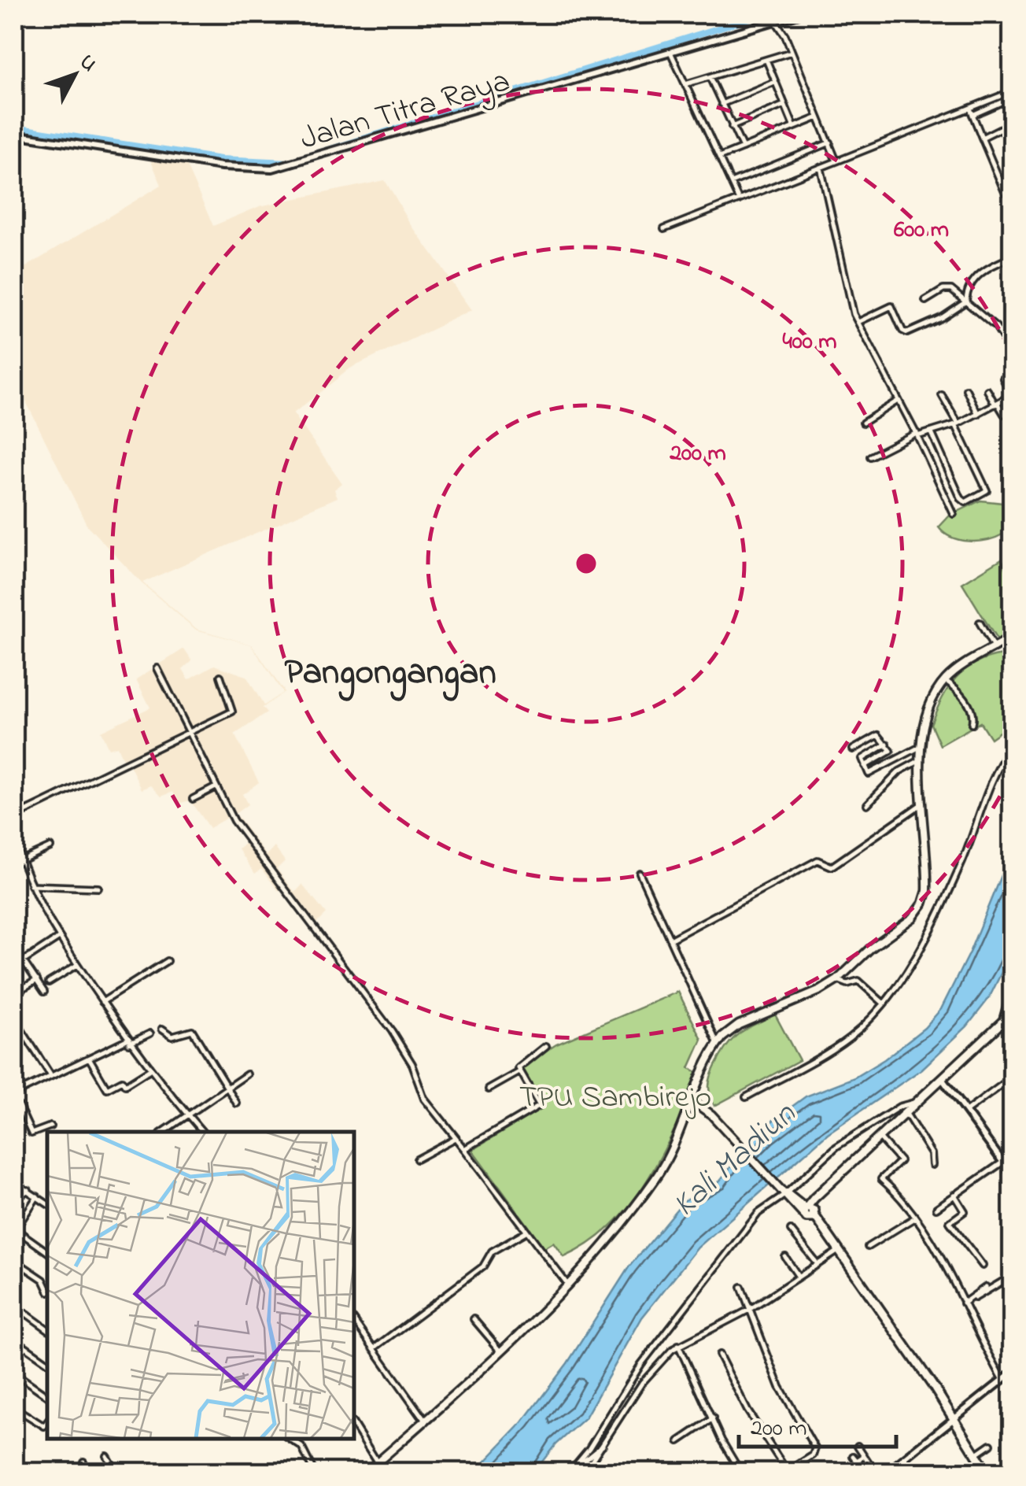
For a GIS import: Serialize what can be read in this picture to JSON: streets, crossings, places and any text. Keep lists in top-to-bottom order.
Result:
{
  "streets": {
    "street": ["Jalan Titra Raya"]
  },
  "districts": ["Pangongangan"],
  "water": ["Kali Madiun"],
  "parks": ["TPU Sambirejo"],
  "scale_bar": "200 m",
  "north": "top right",
  "rings": ["600 m", "400 m", "200 m"]
}
